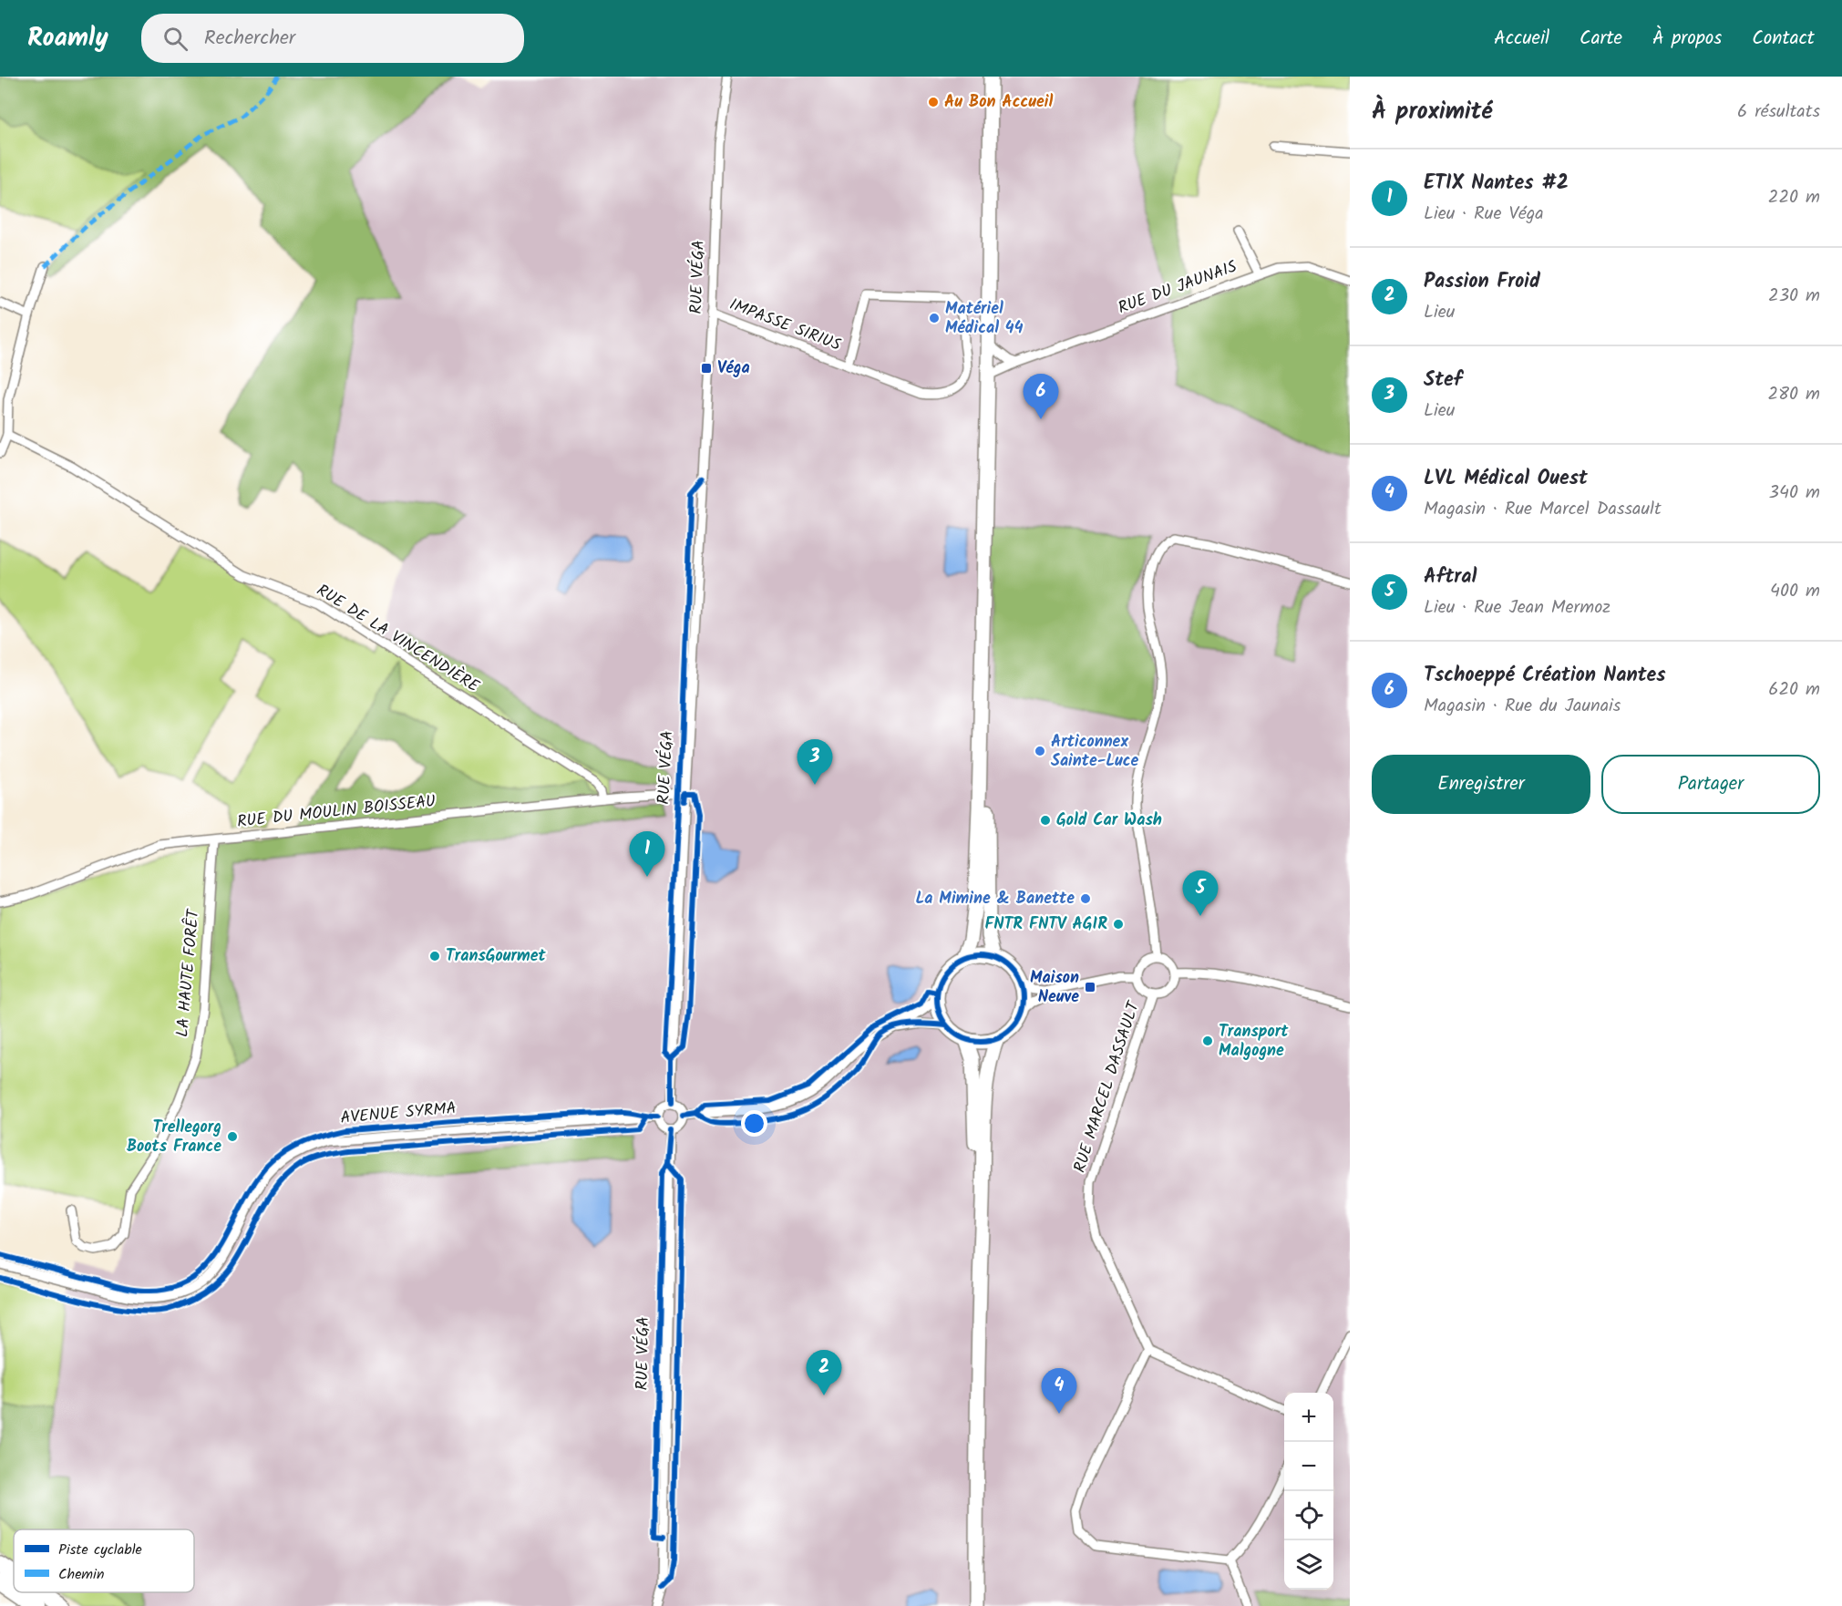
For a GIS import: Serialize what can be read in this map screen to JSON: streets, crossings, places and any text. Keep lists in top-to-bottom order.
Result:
{
  "streets": {
    "street": [
      "RUE VÉGA",
      "RUE DU JAUNAIS",
      "IMPASSE SIRIUS",
      "RUE DE LA VINCENDIÈRE",
      "RUE DU MOULIN BOISSEAU",
      "LA HAUTE FORÊT",
      "RUE MARCEL DASSAULT",
      "AVENUE SYRMA"
    ]
  },
  "crossings": [
    ["RUE VÉGA", "IMPASSE SIRIUS"],
    ["RUE VÉGA", "RUE DU MOULIN BOISSEAU"],
    ["RUE VÉGA", "AVENUE SYRMA"],
    ["RUE DE LA VINCENDIÈRE", "RUE DU MOULIN BOISSEAU"],
    ["RUE DU MOULIN BOISSEAU", "LA HAUTE FORÊT"]
  ],
  "places": {
    "other": [
      "Au Bon Accueil",
      "Matériel Médical 44",
      "Articonnex Sainte-Luce",
      "Gold Car Wash",
      "La Mimine & Banette",
      "FNTR FNTV AGIR",
      "TransGourmet",
      "Transport Malgogne",
      "Trellegorg Boots France"
    ],
    "transit": ["Véga", "Maison Neuve"]
  },
  "legend": ["Piste cyclable", "Chemin"],
  "page": {
    "header": "Roamly",
    "search": "Rechercher",
    "nav": [
      "Accueil",
      "Carte",
      "À propos",
      "Contact"
    ],
    "heading": ["À proximité", "6 résultats"],
    "list": [
      {
        "mark": "1",
        "name": "ETIX Nantes #2",
        "note": "Lieu · Rue Véga",
        "value": "220 m"
      },
      {
        "mark": "2",
        "name": "Passion Froid",
        "note": "Lieu",
        "value": "230 m"
      },
      {
        "mark": "3",
        "name": "Stef",
        "note": "Lieu",
        "value": "280 m"
      },
      {
        "mark": "4",
        "name": "LVL Médical Ouest",
        "note": "Magasin · Rue Marcel Dassault",
        "value": "340 m"
      },
      {
        "mark": "5",
        "name": "Aftral",
        "note": "Lieu · Rue Jean Mermoz",
        "value": "400 m"
      },
      {
        "mark": "6",
        "name": "Tschoeppé Création Nantes",
        "note": "Magasin · Rue du Jaunais",
        "value": "620 m"
      }
    ],
    "pins": [
      "6",
      "3",
      "1",
      "5",
      "2",
      "4"
    ],
    "buttons": ["Enregistrer", "Partager"],
    "map_buttons": ["+", "−"]
  }
}
